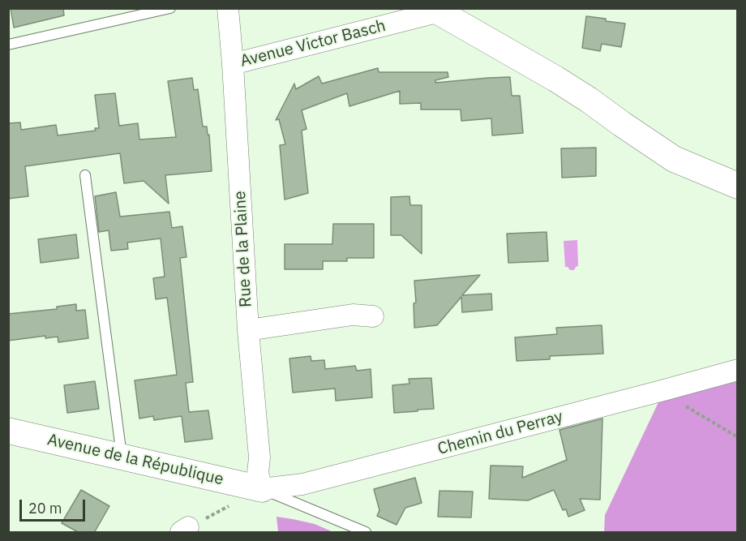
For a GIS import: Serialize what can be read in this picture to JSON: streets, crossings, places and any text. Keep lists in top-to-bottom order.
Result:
{
  "streets": {
    "street": [
      "Avenue Victor Basch",
      "Rue de la Plaine",
      "Chemin du Perray",
      "Avenue de la République"
    ]
  },
  "crossings": [
    ["Avenue Victor Basch", "Rue de la Plaine"],
    ["Rue de la Plaine", "Chemin du Perray"],
    ["Rue de la Plaine", "Avenue de la République"],
    ["Chemin du Perray", "Avenue de la République"]
  ],
  "scale_bar": "20 m"
}
